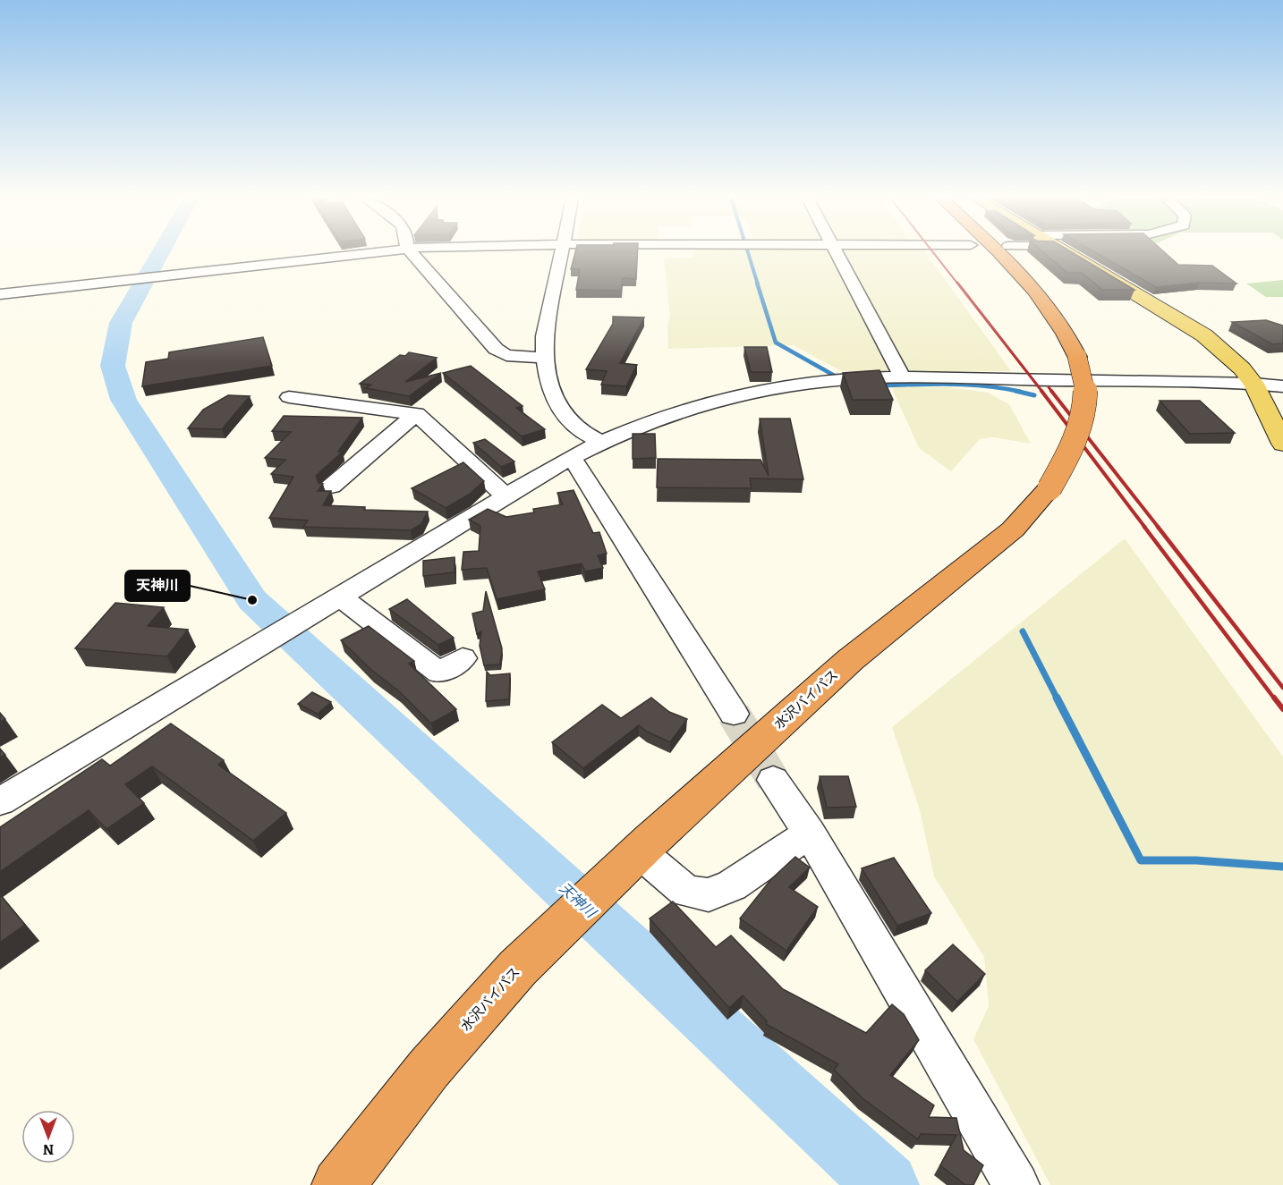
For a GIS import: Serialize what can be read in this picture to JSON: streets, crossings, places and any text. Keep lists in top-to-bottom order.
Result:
{
  "streets": {
    "highway": ["水沢バイパス"]
  },
  "water": ["天神川"],
  "places": ["天神川"],
  "north": "bottom"
}
